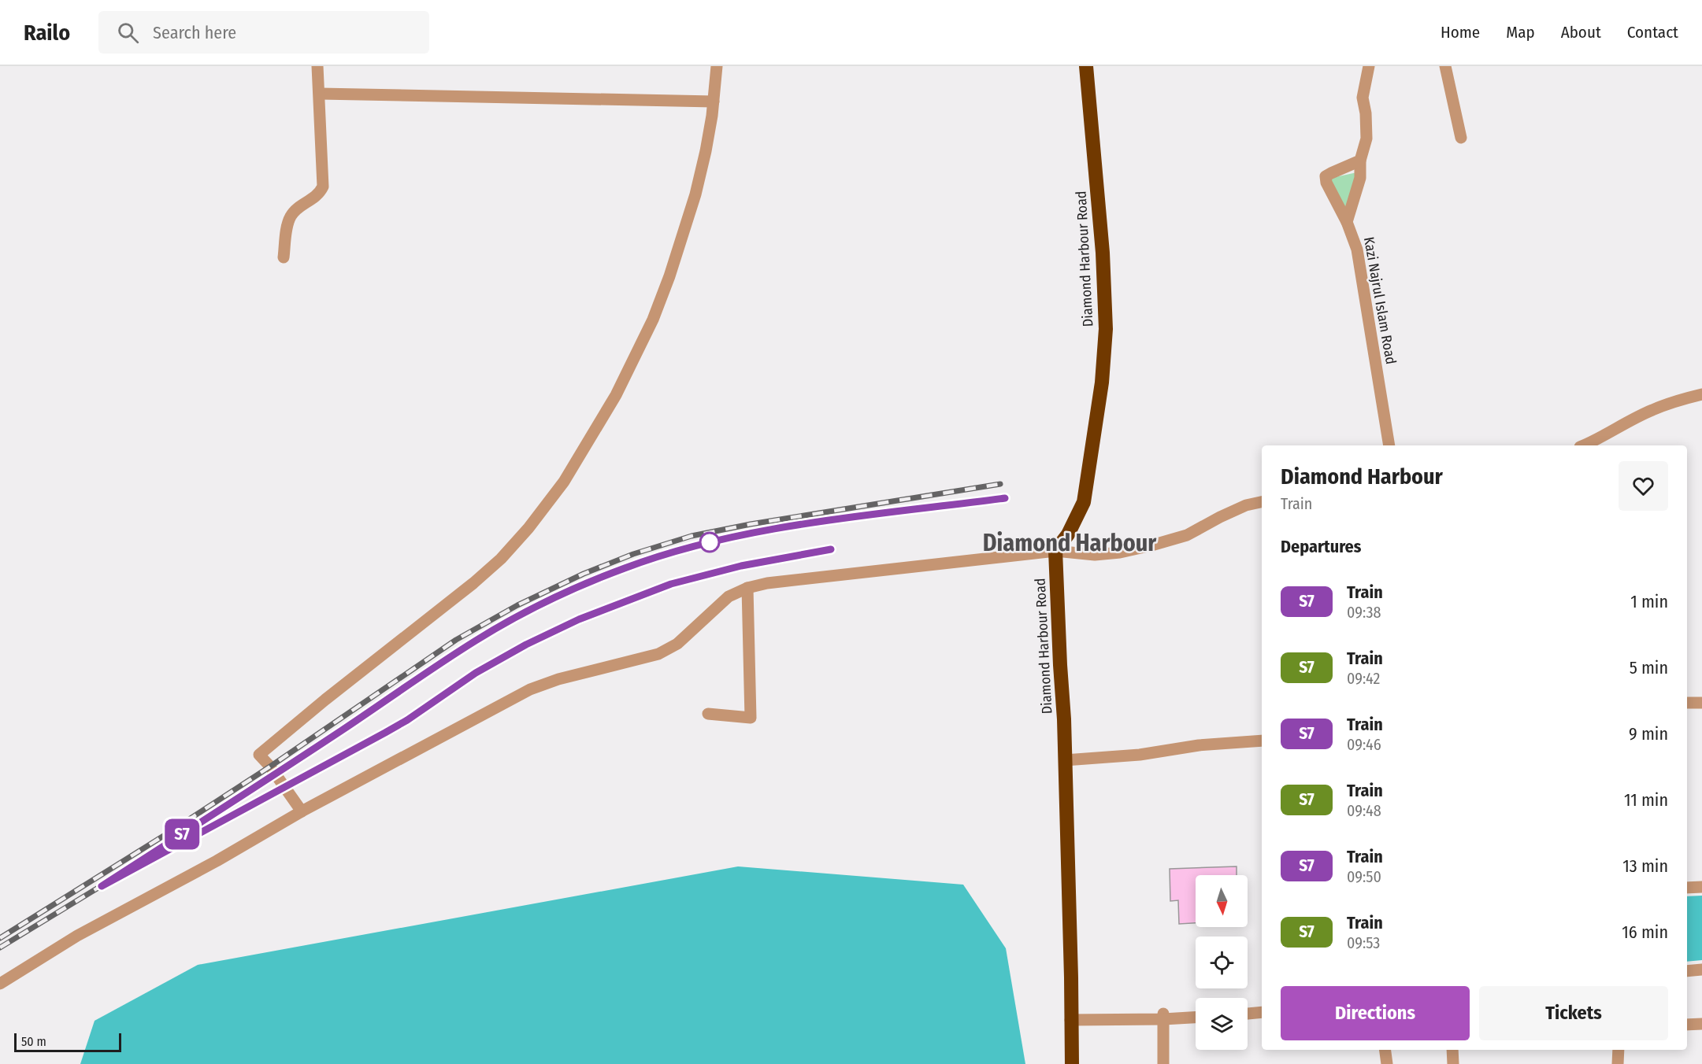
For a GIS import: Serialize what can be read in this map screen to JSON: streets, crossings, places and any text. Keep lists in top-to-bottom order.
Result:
{
  "streets": {
    "highway": ["Diamond Harbour Road"],
    "street": ["Kazi Najrul Islam Road"]
  },
  "districts": ["Diamond Harbour"],
  "scale_bar": "50 m",
  "north": "bottom",
  "page": {
    "header": "Railo",
    "search": "Search here",
    "nav": [
      "Home",
      "Map",
      "About",
      "Contact"
    ],
    "on_map": "S7",
    "heading": [
      ["Diamond Harbour", "Train"],
      "Departures"
    ],
    "list": [
      {
        "mark": "S7",
        "name": "Train",
        "note": "09:38",
        "value": "1 min"
      },
      {
        "mark": "S7",
        "name": "Train",
        "note": "09:42",
        "value": "5 min"
      },
      {
        "mark": "S7",
        "name": "Train",
        "note": "09:46",
        "value": "9 min"
      },
      {
        "mark": "S7",
        "name": "Train",
        "note": "09:48",
        "value": "11 min"
      },
      {
        "mark": "S7",
        "name": "Train",
        "note": "09:50",
        "value": "13 min"
      },
      {
        "mark": "S7",
        "name": "Train",
        "note": "09:53",
        "value": "16 min"
      }
    ],
    "buttons": ["Directions", "Tickets"],
    "scale": "50 m"
  }
}
